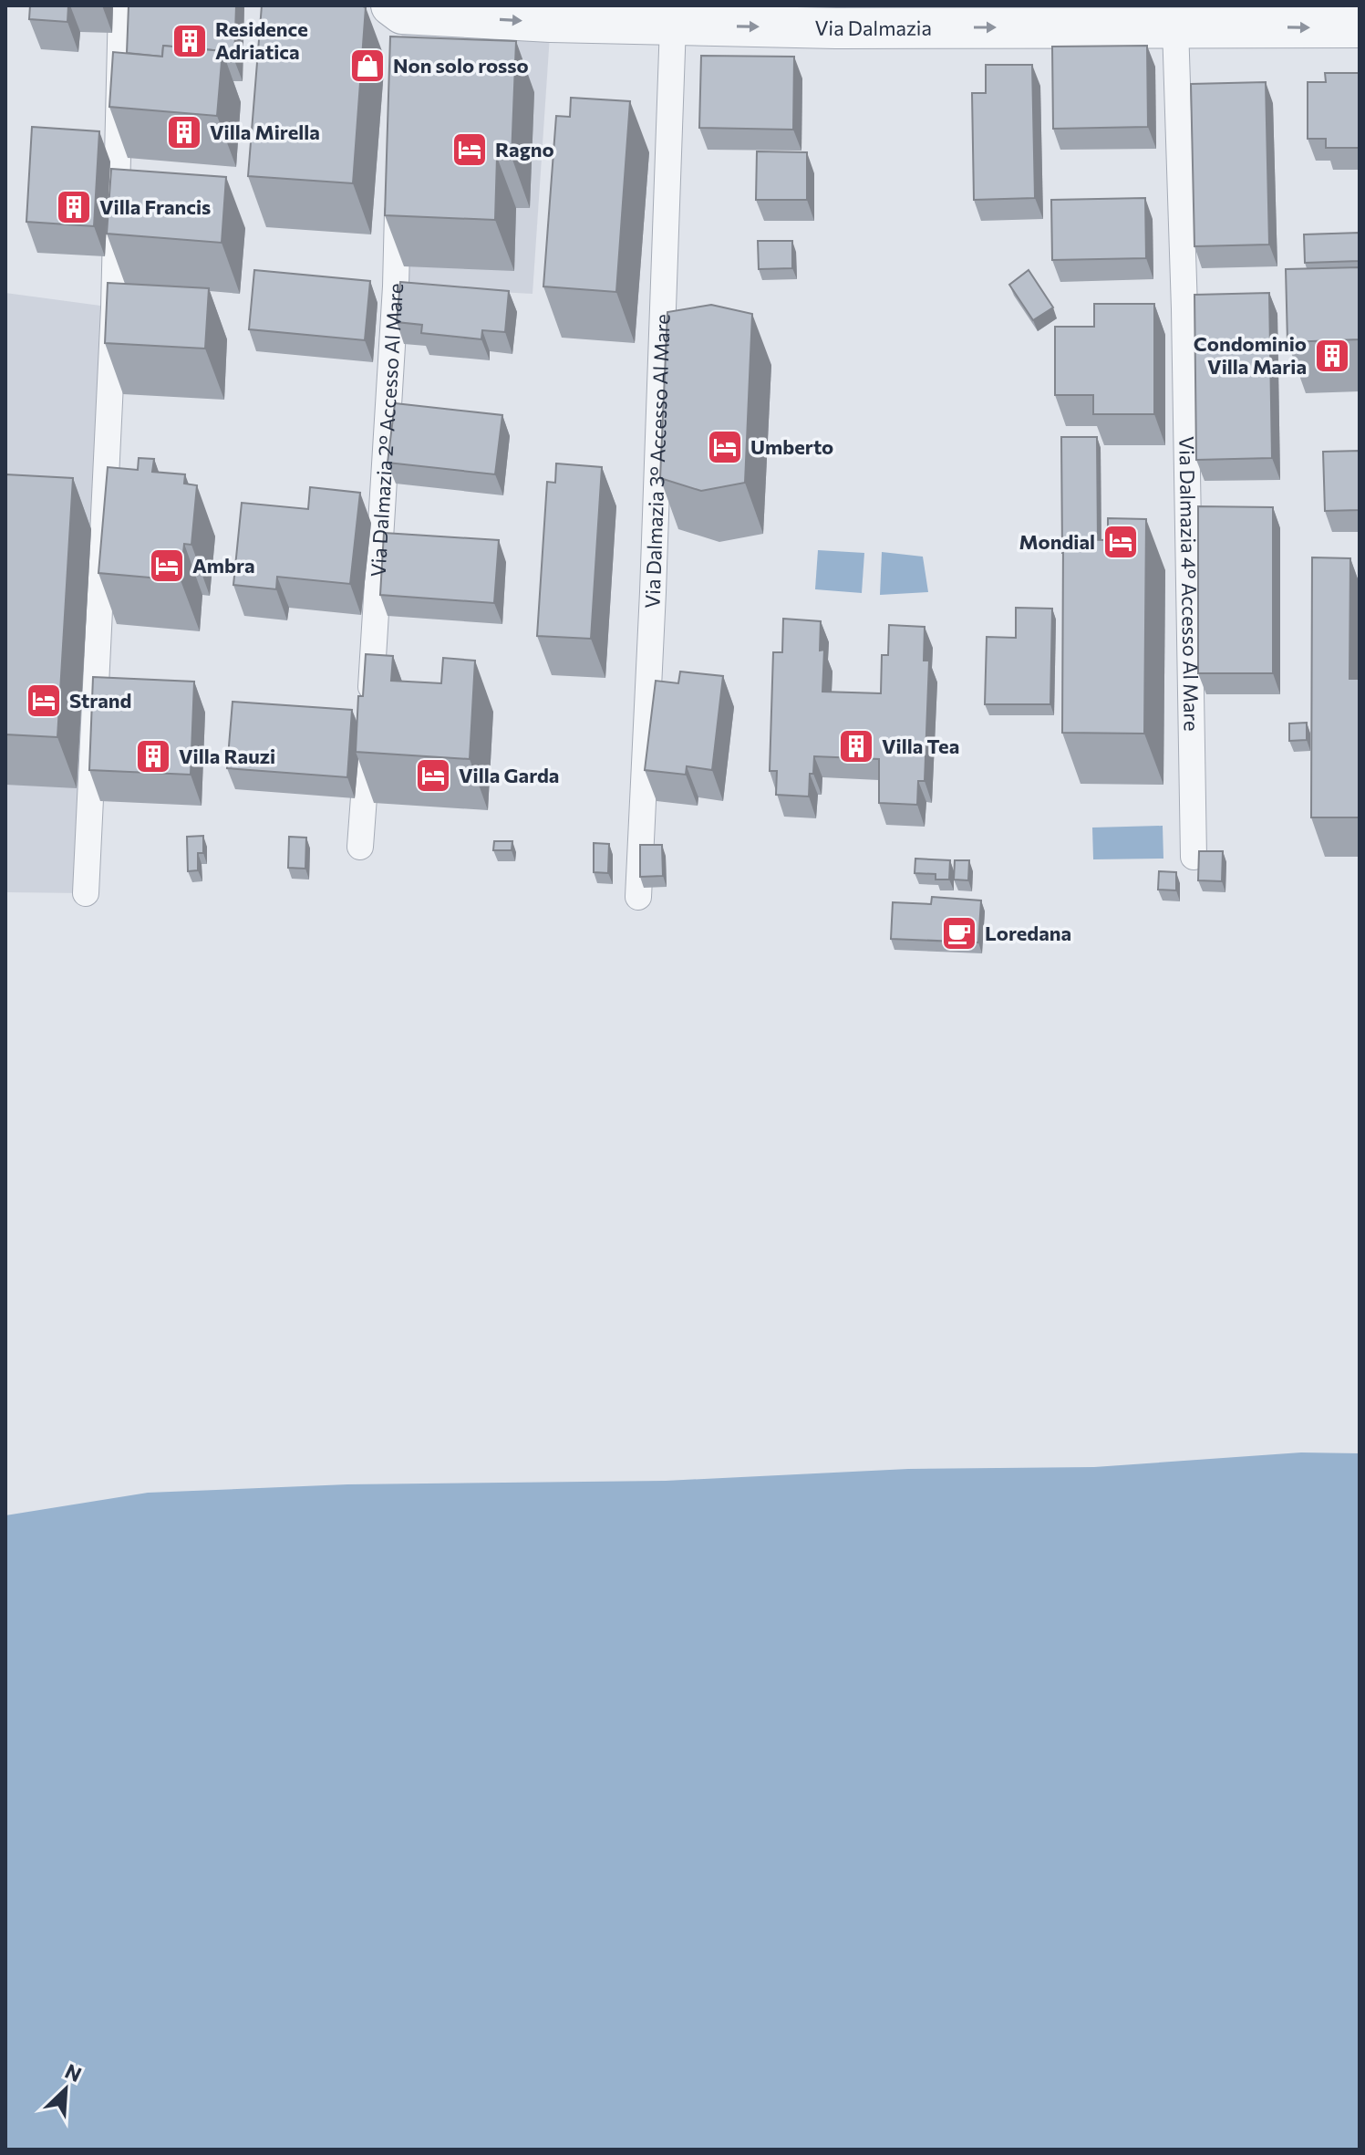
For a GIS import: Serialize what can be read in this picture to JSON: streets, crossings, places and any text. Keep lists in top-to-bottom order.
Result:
{
  "streets": {
    "street": ["Via Dalmazia"],
    "lane": ["Via Dalmazia 2° Accesso Al Mare", "Via Dalmazia 3° Accesso Al Mare", "Via Dalmazia 4° Accesso Al Mare"]
  },
  "crossings": [
    ["Via Dalmazia", "Via Dalmazia 3° Accesso Al Mare"],
    ["Via Dalmazia", "Via Dalmazia 4° Accesso Al Mare"]
  ],
  "one_way": ["Via Dalmazia"],
  "places": {
    "building": [
      "Residence Adriatica",
      "Villa Mirella",
      "Villa Francis",
      "Condominio Villa Maria",
      "Villa Tea",
      "Villa Rauzi"
    ],
    "shop": ["Non solo rosso"],
    "hotel": [
      "Ragno",
      "Umberto",
      "Mondial",
      "Ambra",
      "Strand",
      "Villa Garda"
    ],
    "cafe": ["Loredana"]
  },
  "north": "top right"
}
